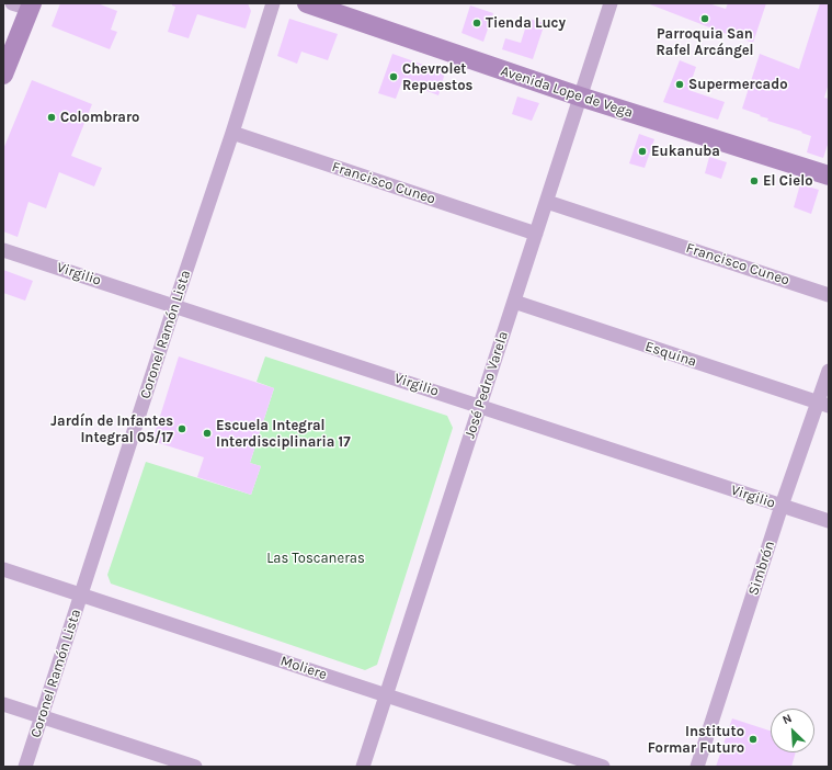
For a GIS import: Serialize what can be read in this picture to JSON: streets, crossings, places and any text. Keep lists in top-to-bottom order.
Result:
{
  "streets": {
    "main road": ["Avenida Lope de Vega"],
    "street": [
      "Francisco Cuneo",
      "Virgilio",
      "Coronel Ramón Lista",
      "Esquina",
      "José Pedro Varela",
      "Simbrón",
      "Moliere"
    ]
  },
  "crossings": [
    ["Avenida Lope de Vega", "José Pedro Varela"],
    ["Francisco Cuneo", "Coronel Ramón Lista"],
    ["Francisco Cuneo", "José Pedro Varela"],
    ["Virgilio", "Coronel Ramón Lista"],
    ["Virgilio", "José Pedro Varela"],
    ["Virgilio", "Simbrón"],
    ["Coronel Ramón Lista", "Moliere"],
    ["Esquina", "José Pedro Varela"],
    ["Esquina", "Simbrón"],
    ["José Pedro Varela", "Moliere"]
  ],
  "parks": ["Las Toscaneras"],
  "places": [
    "Parroquia San Rafel Arcángel",
    "Tienda Lucy",
    "Chevrolet Repuestos",
    "Supermercado",
    "Colombraro",
    "Eukanuba",
    "El Cielo",
    "Jardín de Infantes Integral 05/17",
    "Escuela Integral Interdisciplinaria 17",
    "Instituto Formar Futuro"
  ],
  "north": "top left"
}
